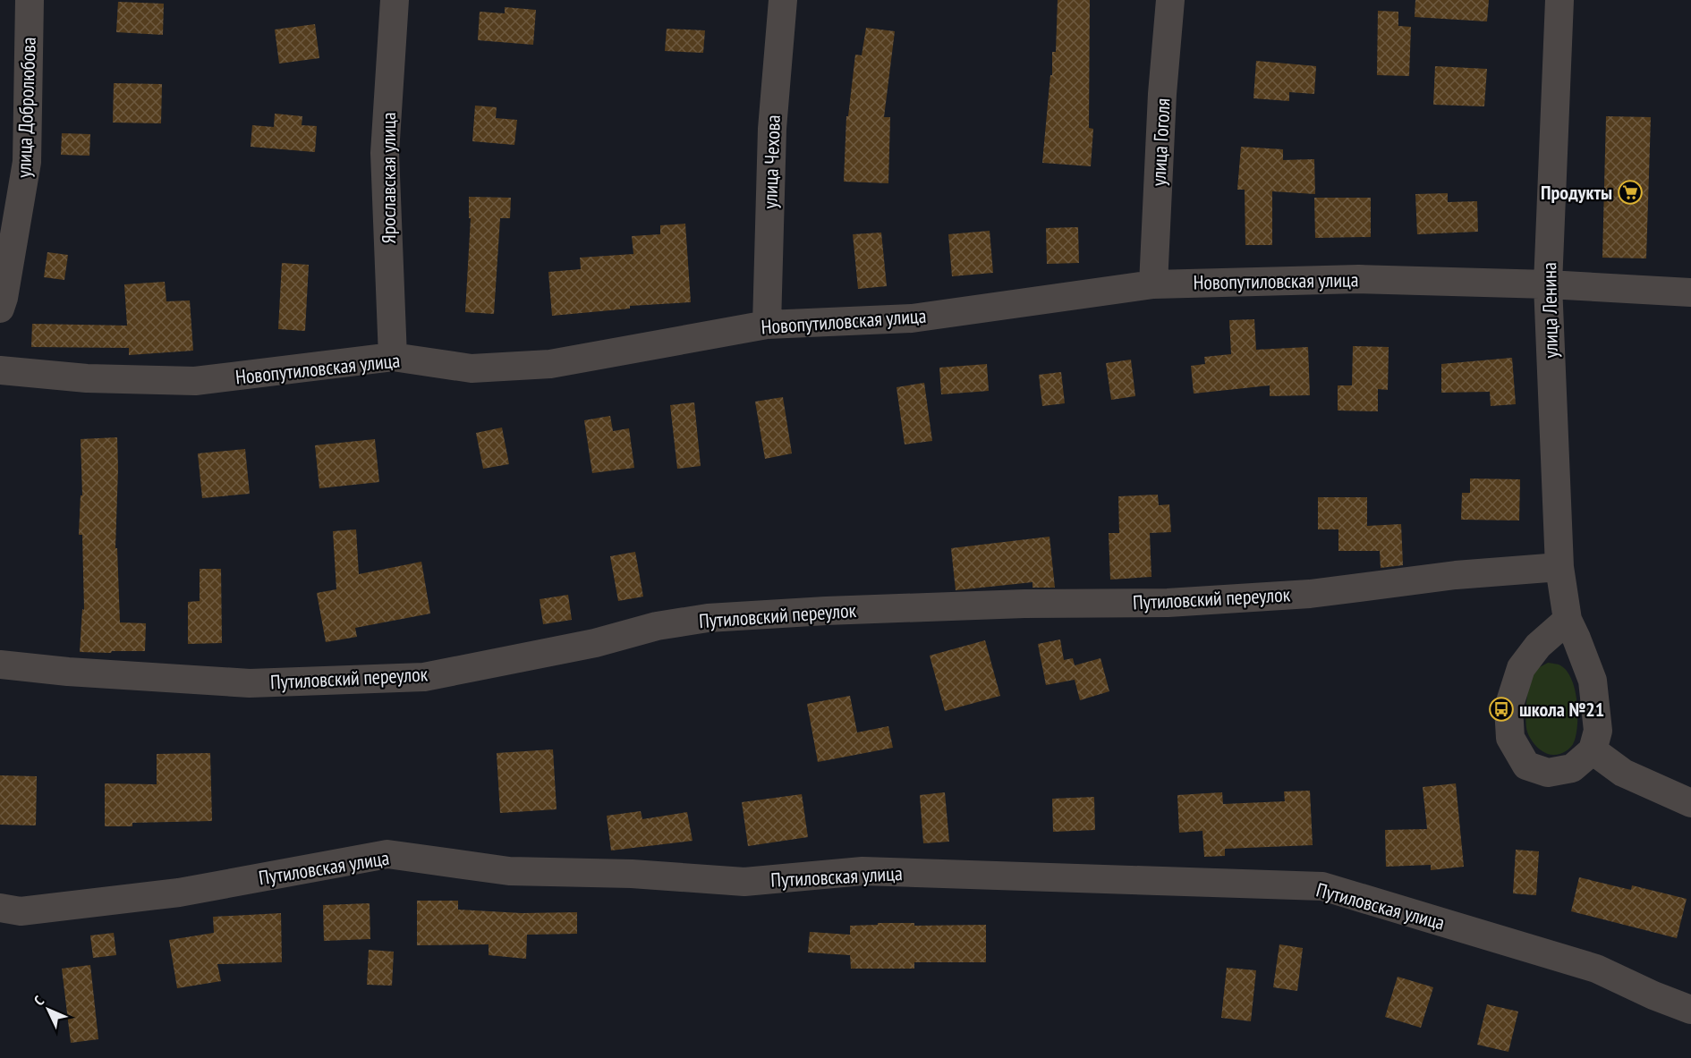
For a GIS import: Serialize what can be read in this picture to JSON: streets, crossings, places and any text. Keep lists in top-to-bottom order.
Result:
{
  "streets": {
    "street": [
      "улица Добролюбова",
      "улица Гоголя",
      "улица Чехова",
      "Ярославская улица",
      "Новопутиловская улица",
      "улица Ленина",
      "Путиловский переулок",
      "Путиловская улица"
    ]
  },
  "crossings": [
    ["улица Гоголя", "Новопутиловская улица"],
    ["улица Чехова", "Новопутиловская улица"],
    ["Ярославская улица", "Новопутиловская улица"],
    ["Новопутиловская улица", "улица Ленина"],
    ["улица Ленина", "Путиловский переулок"]
  ],
  "places": {
    "supermarket": ["Продукты"],
    "bus stop": ["школа №21"]
  },
  "north": "top left"
}
